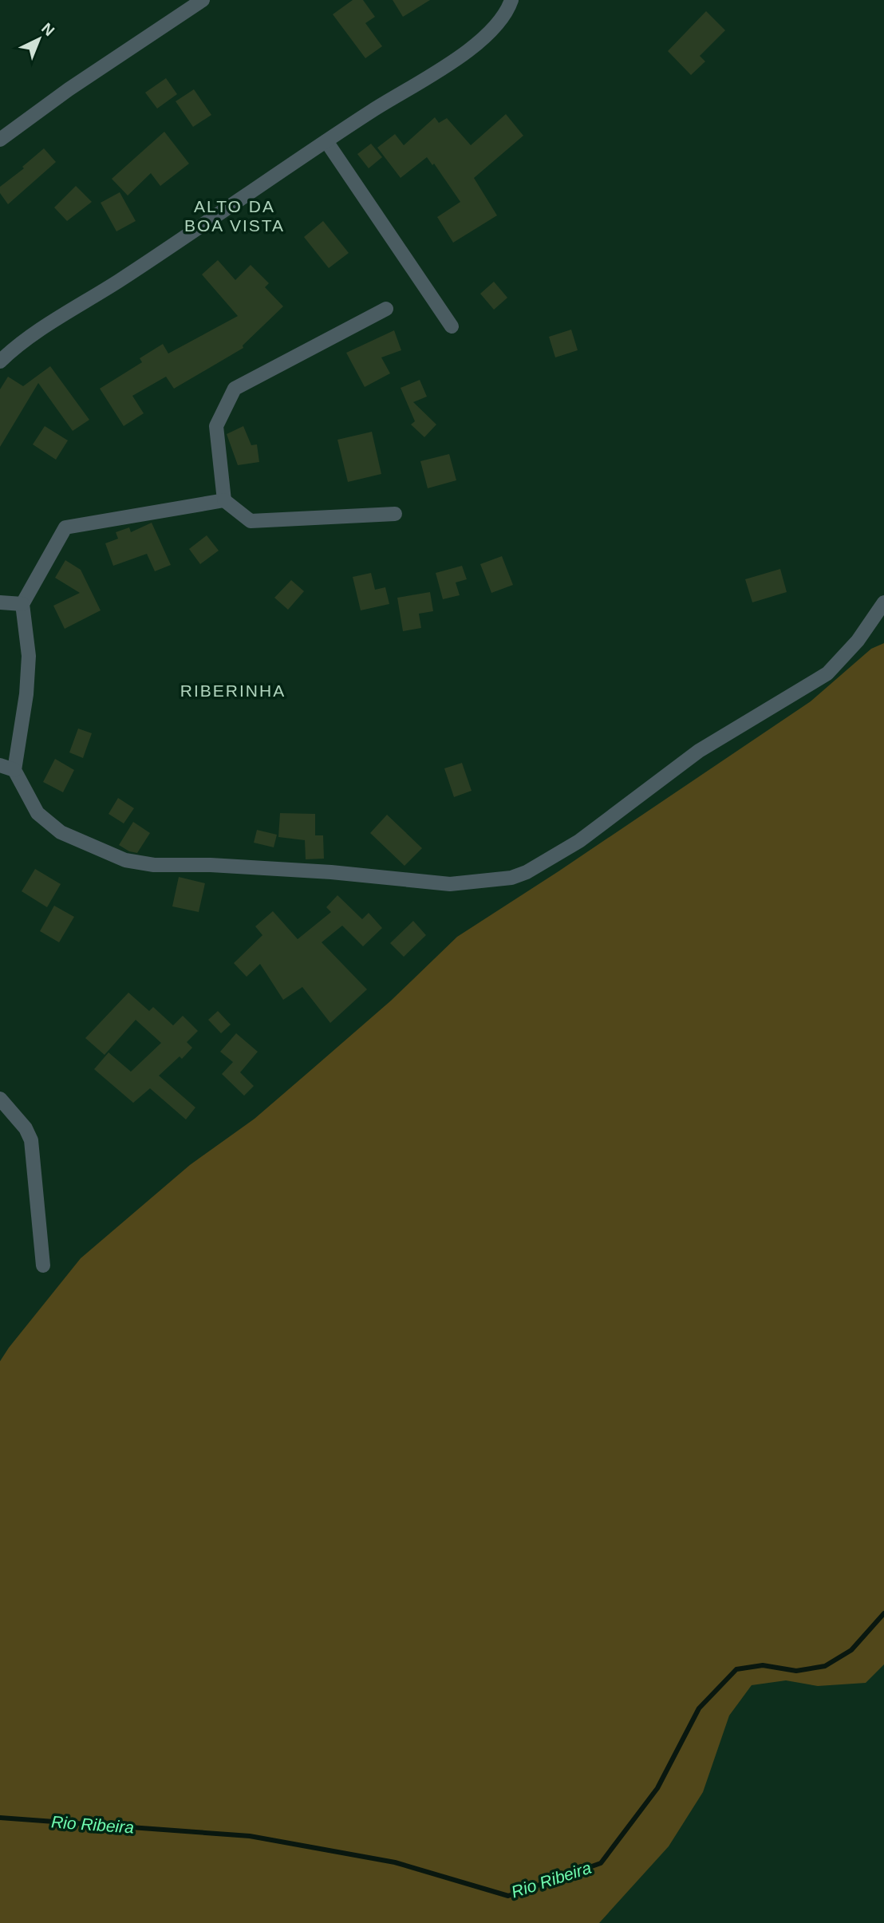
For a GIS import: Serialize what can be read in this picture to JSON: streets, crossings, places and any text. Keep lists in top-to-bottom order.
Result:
{
  "districts": ["ALTO DA BOA VISTA", "RIBERINHA"],
  "water": ["Rio Ribeira"],
  "north": "top right"
}
